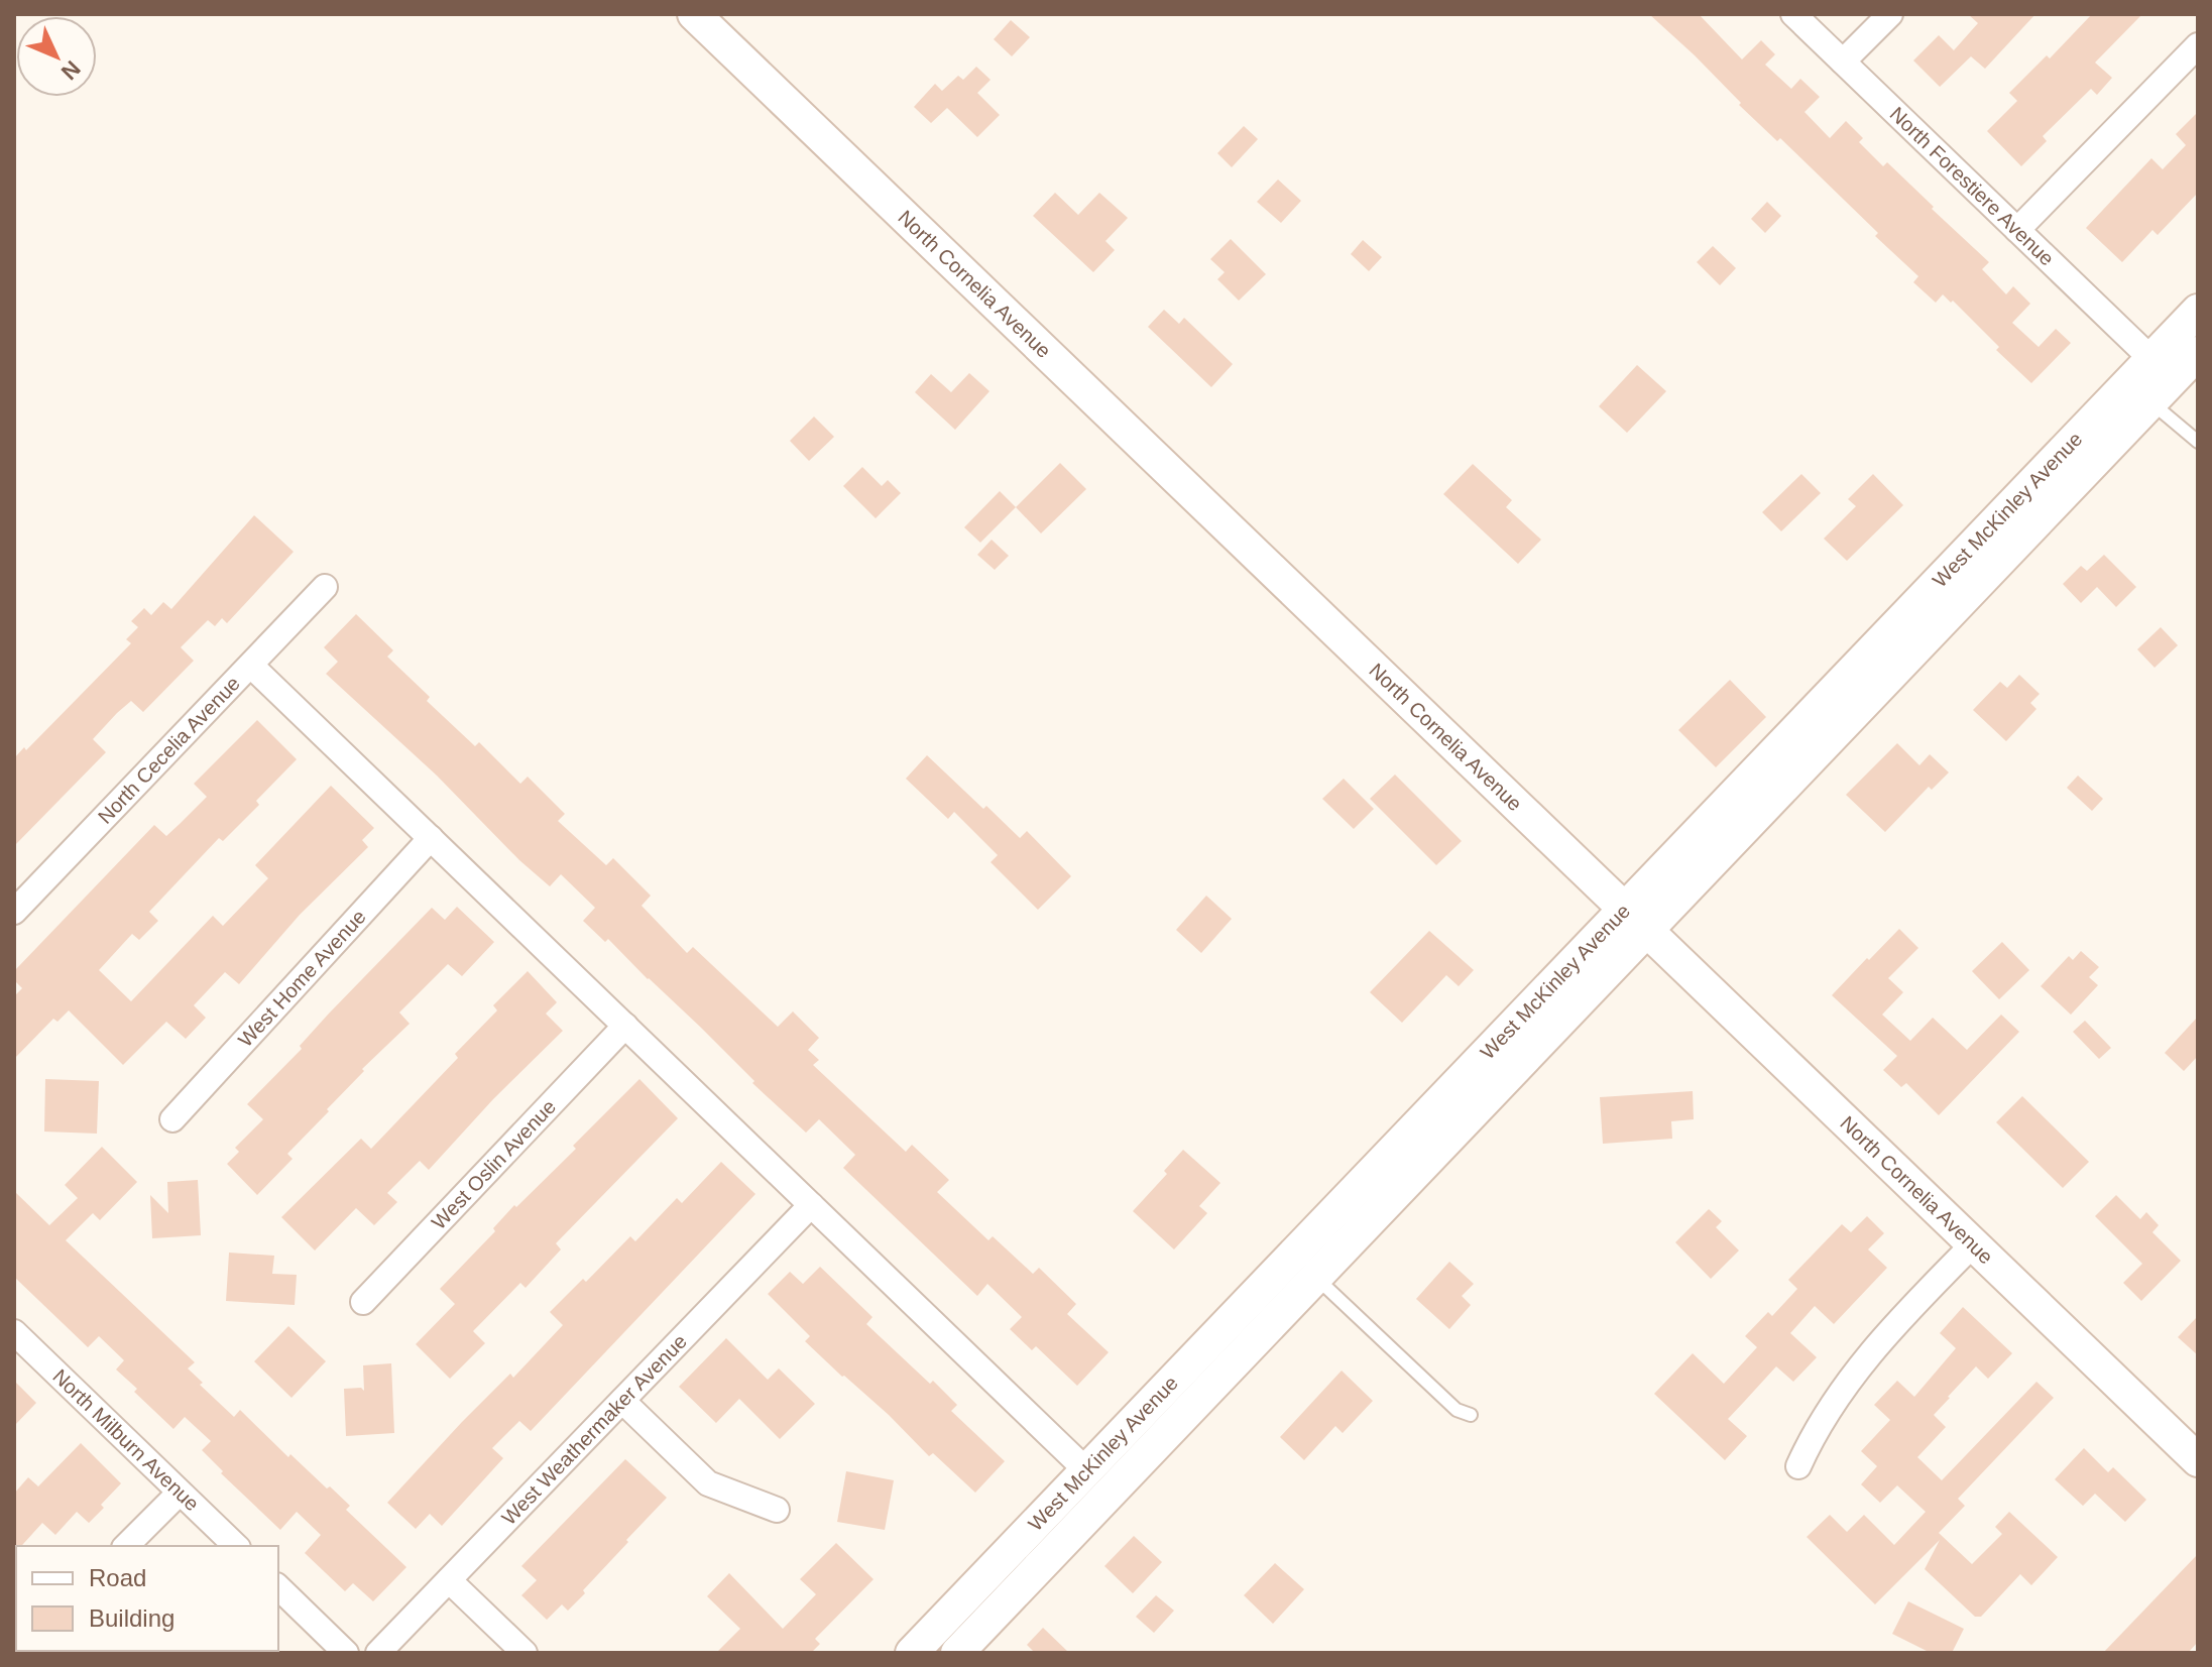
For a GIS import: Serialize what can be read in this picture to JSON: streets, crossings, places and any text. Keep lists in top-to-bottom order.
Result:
{
  "streets": {
    "main road": ["North Cornelia Avenue", "West McKinley Avenue"],
    "street": [
      "North Forestiere Avenue",
      "North Cecelia Avenue",
      "West Home Avenue",
      "West Oslin Avenue",
      "West Weathermaker Avenue",
      "North Milburn Avenue"
    ]
  },
  "crossings": [
    ["North Forestiere Avenue", "West McKinley Avenue"],
    ["North Cornelia Avenue", "West McKinley Avenue"]
  ],
  "legend": ["Road", "Building"],
  "north": "bottom right"
}
